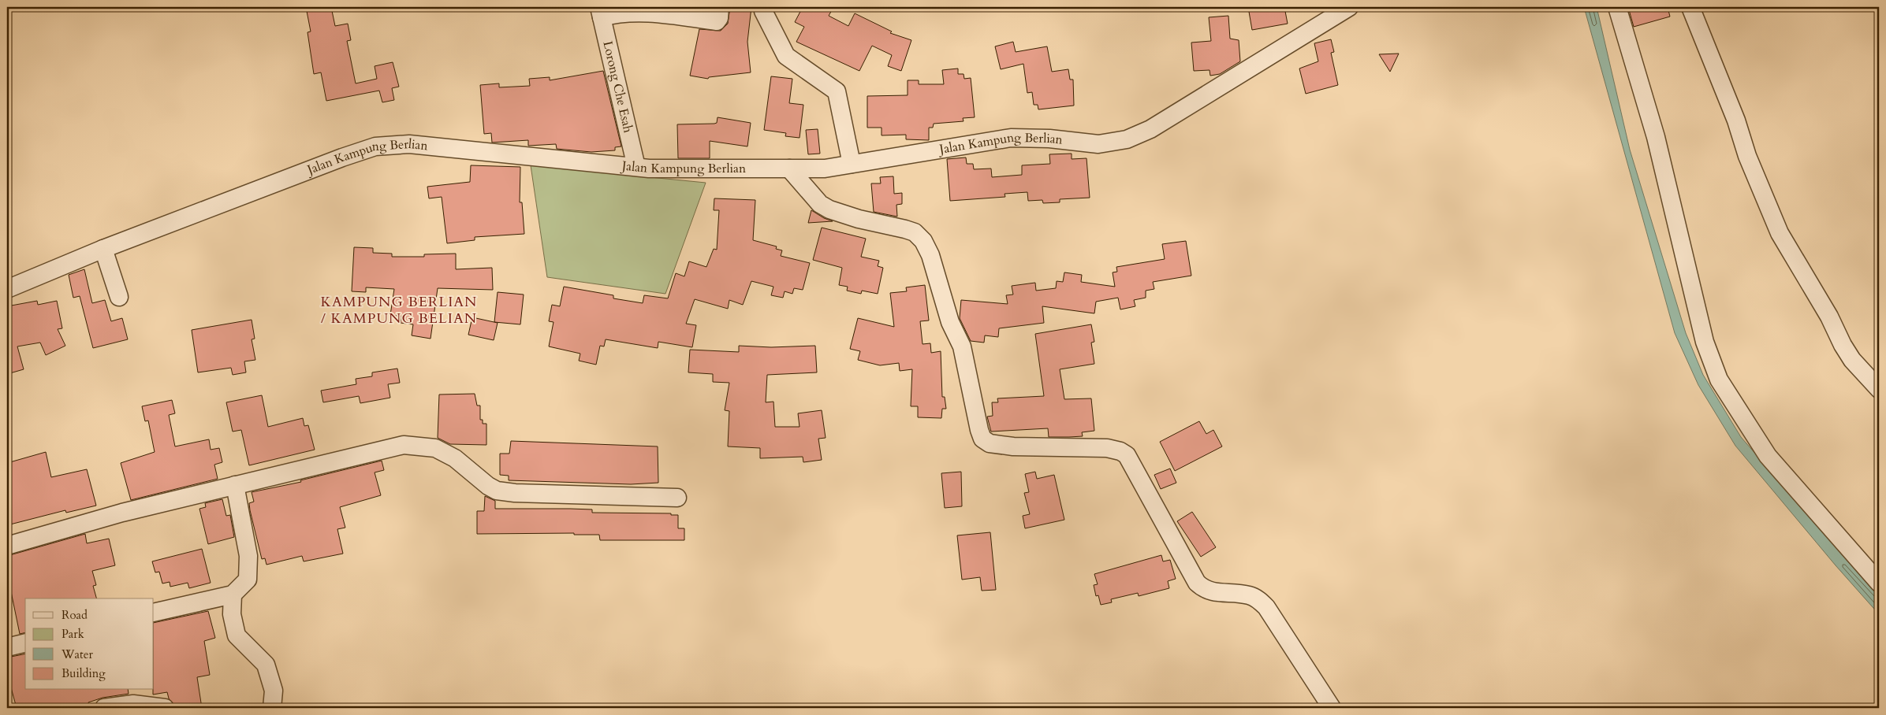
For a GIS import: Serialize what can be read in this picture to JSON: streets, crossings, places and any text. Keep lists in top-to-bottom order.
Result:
{
  "streets": {
    "street": ["Lorong Che Esah", "Jalan Kampung Berlian"]
  },
  "crossings": [
    ["Lorong Che Esah", "Jalan Kampung Berlian"]
  ],
  "districts": ["KAMPUNG BERLIAN / KAMPUNG BELIAN"],
  "legend": [
    "Road",
    "Park",
    "Water",
    "Building"
  ]
}
